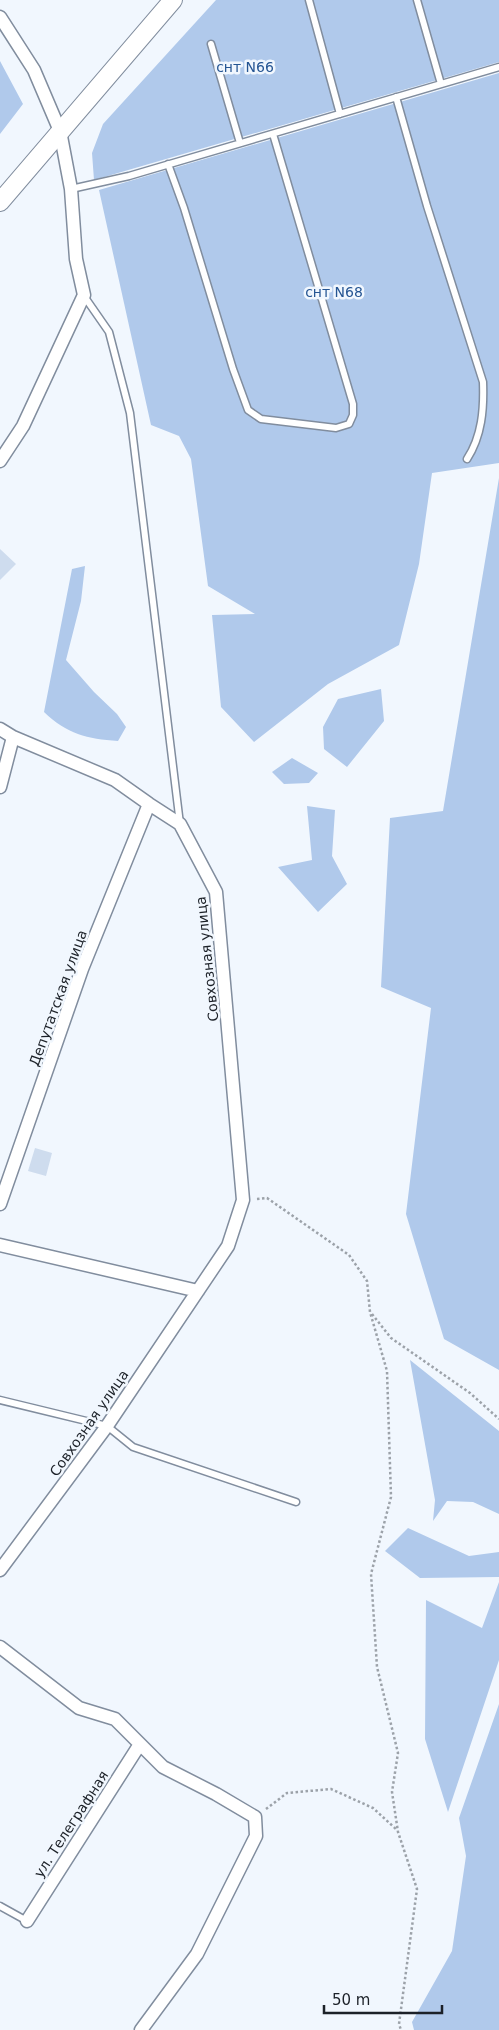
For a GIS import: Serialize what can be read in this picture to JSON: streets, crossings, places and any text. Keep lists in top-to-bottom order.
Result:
{
  "streets": {
    "street": ["Совхозная улица", "Депутатская улица", "ул. Телеграфная"]
  },
  "parks": ["снт N66", "снт N68"],
  "scale_bar": "50 m"
}
